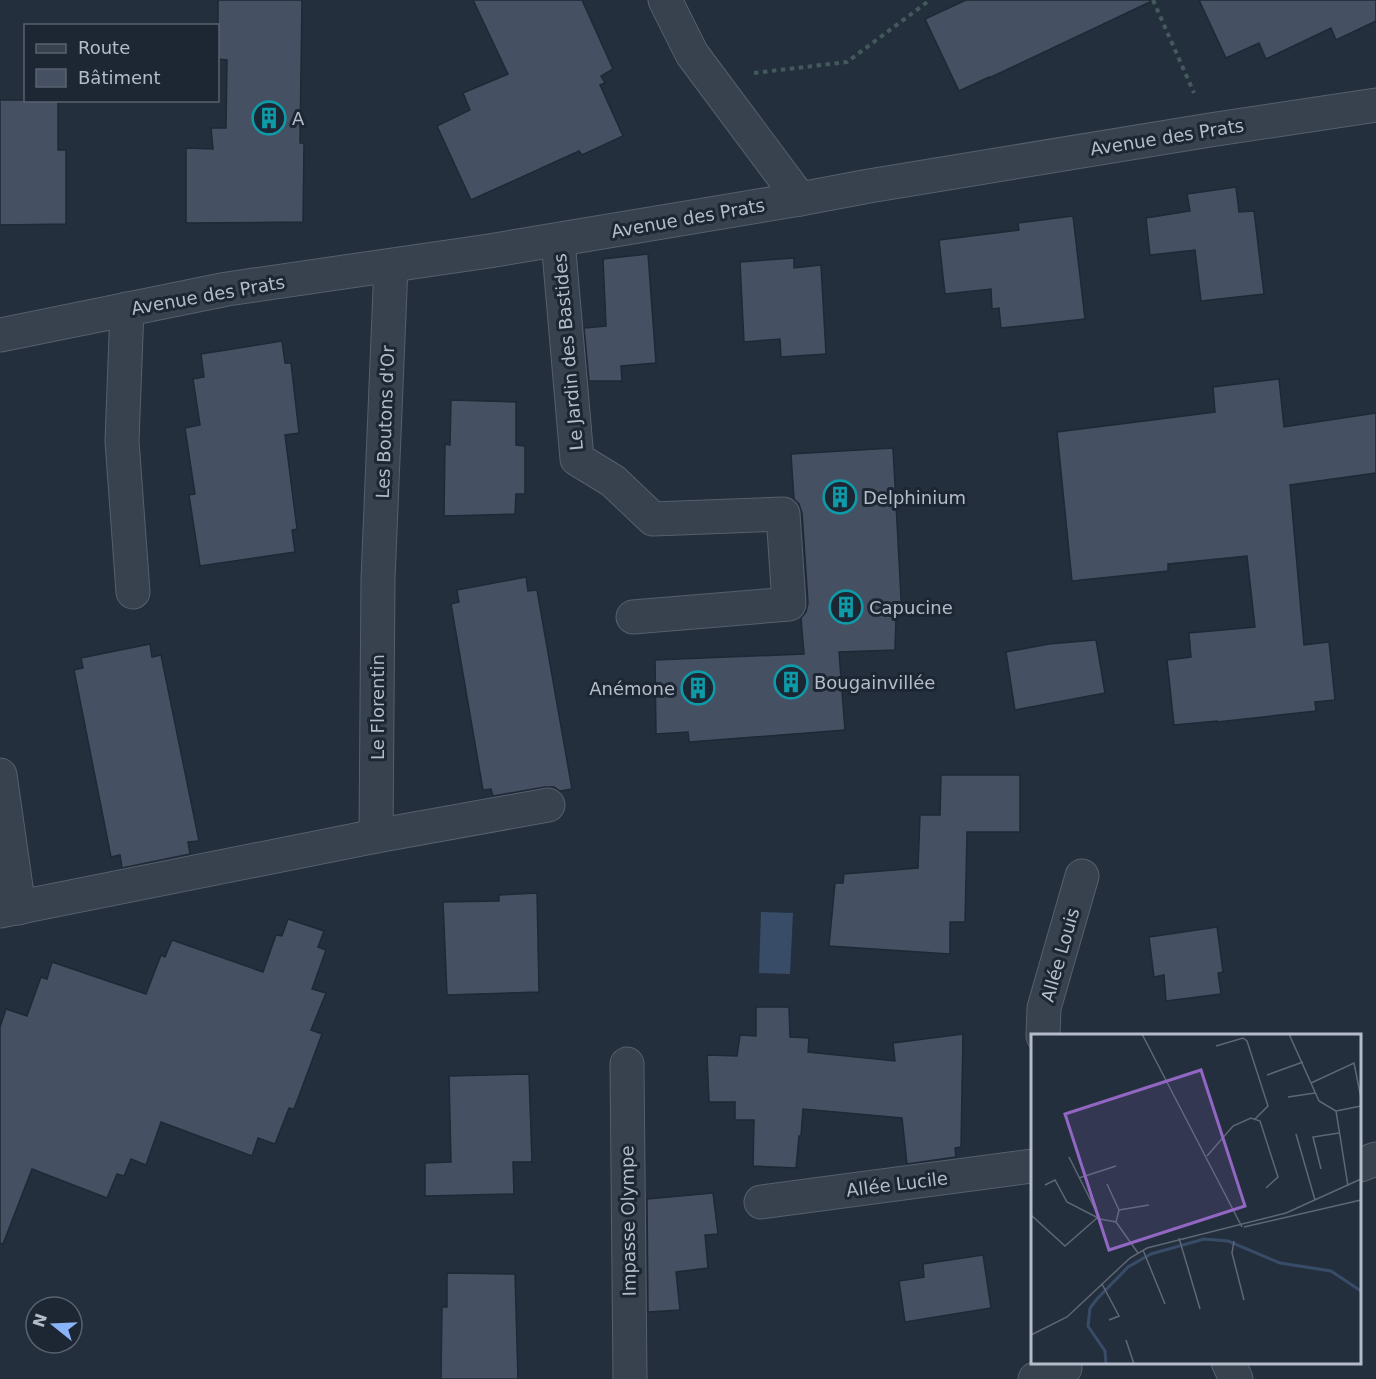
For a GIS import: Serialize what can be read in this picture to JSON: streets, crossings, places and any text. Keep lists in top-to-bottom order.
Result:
{
  "streets": {
    "street": [
      "Avenue des Prats",
      "Le Jardin des Bastides",
      "Les Boutons d'Or",
      "Le Florentin",
      "Allée Louis",
      "Allée Lucile",
      "Impasse Olympe"
    ]
  },
  "crossings": [
    ["Avenue des Prats", "Le Jardin des Bastides"],
    ["Avenue des Prats", "Les Boutons d'Or"],
    ["Les Boutons d'Or", "Le Florentin"]
  ],
  "places": {
    "building": [
      "A",
      "Delphinium",
      "Capucine",
      "Bougainvillée",
      "Anémone"
    ]
  },
  "legend": ["Route", "Bâtiment"],
  "north": "left"
}
